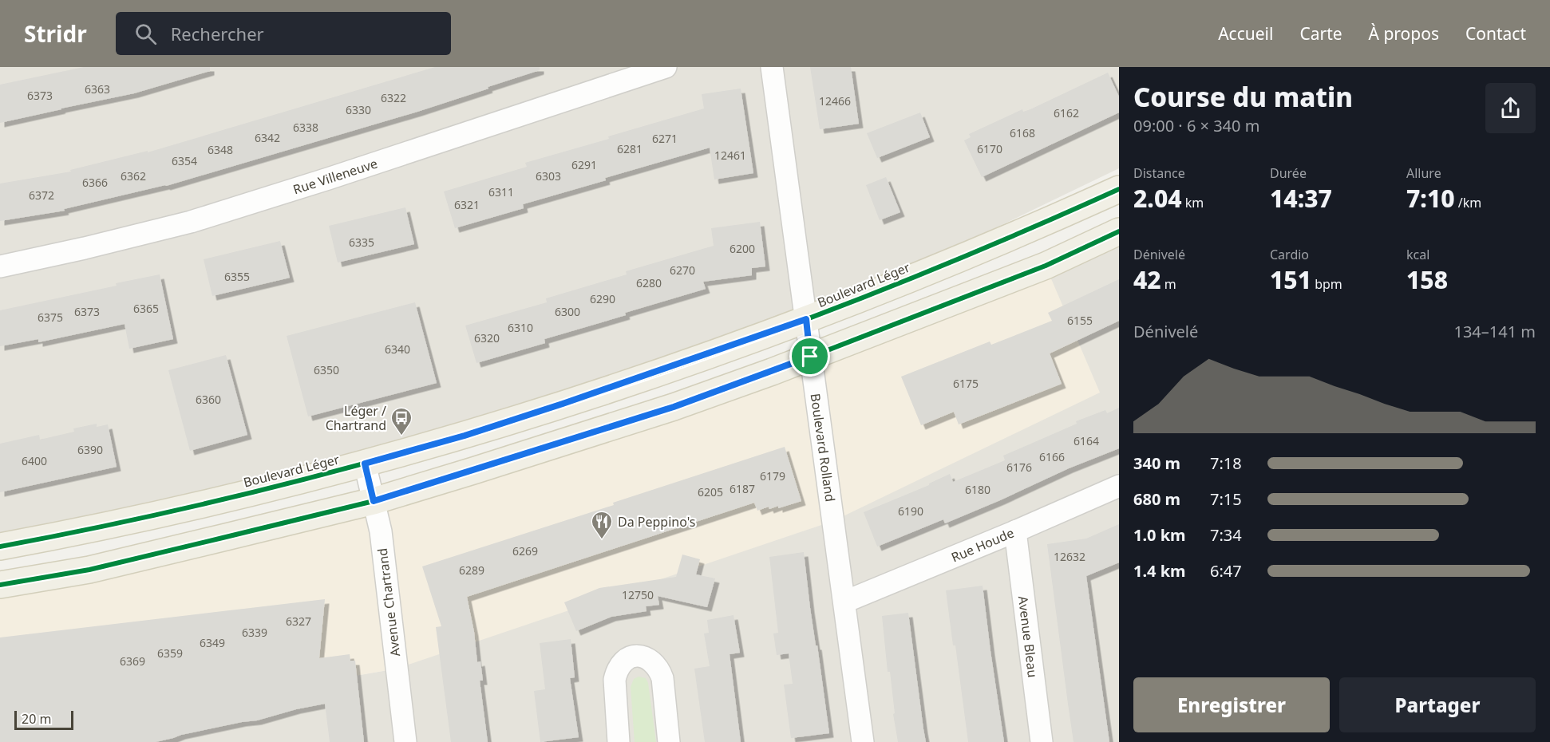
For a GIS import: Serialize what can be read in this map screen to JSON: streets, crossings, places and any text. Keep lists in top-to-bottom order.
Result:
{
  "streets": {
    "main road": ["Boulevard Léger"],
    "street": [
      "Rue Villeneuve",
      "Boulevard Rolland",
      "Rue Houde",
      "Avenue Chartrand",
      "Avenue Bleau"
    ]
  },
  "crossings": [
    ["Boulevard Léger", "Boulevard Rolland"],
    ["Boulevard Léger", "Avenue Chartrand"],
    ["Boulevard Rolland", "Rue Houde"],
    ["Rue Houde", "Avenue Bleau"]
  ],
  "places": {
    "bus stop": ["Léger / Chartrand"],
    "restaurant": ["Da Peppino's"]
  },
  "house_numbers": [
    "6363",
    "6373",
    "6322",
    "12466",
    "6330",
    "6162",
    "6338",
    "6168",
    "6342",
    "6271",
    "6281",
    "6170",
    "6348",
    "12461",
    "6354",
    "6291",
    "6362",
    "6303",
    "6366",
    "6311",
    "6372",
    "6321",
    "6335",
    "6200",
    "6270",
    "6355",
    "6280",
    "6290",
    "6365",
    "6373",
    "6300",
    "6375",
    "6155",
    "6310",
    "6320",
    "6340",
    "6350",
    "6175",
    "6360",
    "6164",
    "6390",
    "6166",
    "6400",
    "6176",
    "6179",
    "6187",
    "6180",
    "6205",
    "6190",
    "6269",
    "12632",
    "6289",
    "12750",
    "6327",
    "6339",
    "6349",
    "6359",
    "6369"
  ],
  "scale_bar": "20 m",
  "page": {
    "header": "Stridr",
    "search": "Rechercher",
    "nav": [
      "Accueil",
      "Carte",
      "À propos",
      "Contact"
    ],
    "heading": ["Course du matin", "09:00 · 6 × 340 m"],
    "stats": [
      ["Distance", "2.04 km"],
      ["Durée", "14:37"],
      ["Allure", "7:10 /km"],
      ["Dénivelé", "42 m"],
      ["Cardio", "151 bpm"],
      ["kcal", "158"]
    ],
    "chart": ["Dénivelé", "134–141 m"],
    "list": [
      {
        "name": "340 m",
        "note": "7:18"
      },
      {
        "name": "680 m",
        "note": "7:15"
      },
      {
        "name": "1.0 km",
        "note": "7:34"
      },
      {
        "name": "1.4 km",
        "note": "6:47"
      }
    ],
    "buttons": ["Enregistrer", "Partager"],
    "scale": "20 m"
  }
}
